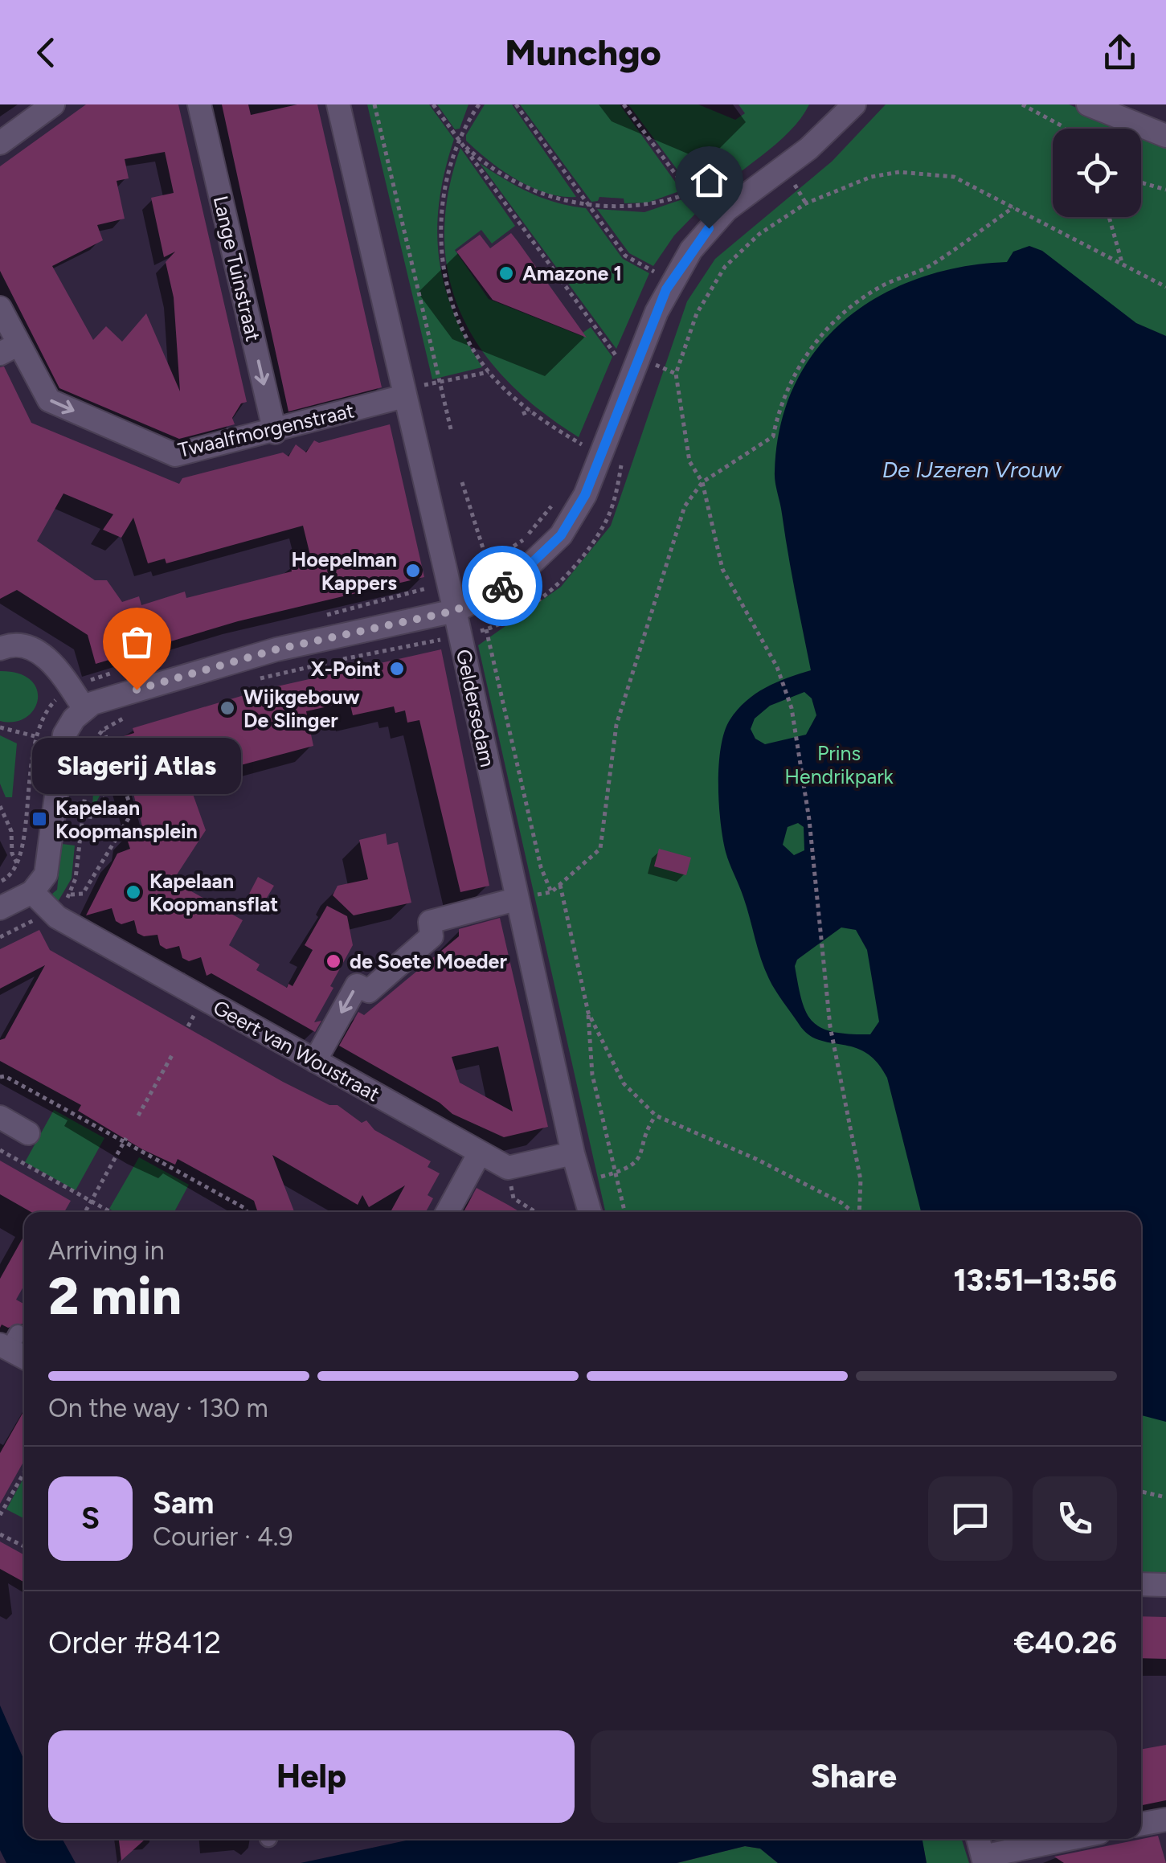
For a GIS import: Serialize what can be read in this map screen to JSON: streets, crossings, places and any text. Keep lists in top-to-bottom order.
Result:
{
  "streets": {
    "street": [
      "Lange Tuinstraat",
      "Twaalfmorgenstraat",
      "Geldersedam",
      "Geert van Woustraat"
    ]
  },
  "crossings": [
    ["Lange Tuinstraat", "Twaalfmorgenstraat"],
    ["Twaalfmorgenstraat", "Geldersedam"]
  ],
  "one_way": ["Lange Tuinstraat", "Twaalfmorgenstraat"],
  "water": ["De IJzeren Vrouw"],
  "parks": ["Prins Hendrikpark"],
  "places": {
    "other": [
      "Amazone 1",
      "Hoepelman Kappers",
      "X-Point",
      "Slagerij Atlas",
      "Wijkgebouw De Slinger",
      "Kapelaan Koopmansflat",
      "de Soete Moeder"
    ],
    "transit": ["Kapelaan Koopmansplein"]
  },
  "page": {
    "header": "Munchgo",
    "bubble": "Slagerij Atlas",
    "heading": ["2 min", "Arriving in", "13:51–13:56"],
    "panel": [
      "Sam",
      "Courier · 4.9",
      "Order #8412",
      "€40.26"
    ],
    "bar": "On the way · 130 m",
    "round": "S",
    "buttons": ["Help", "Share"]
  }
}
